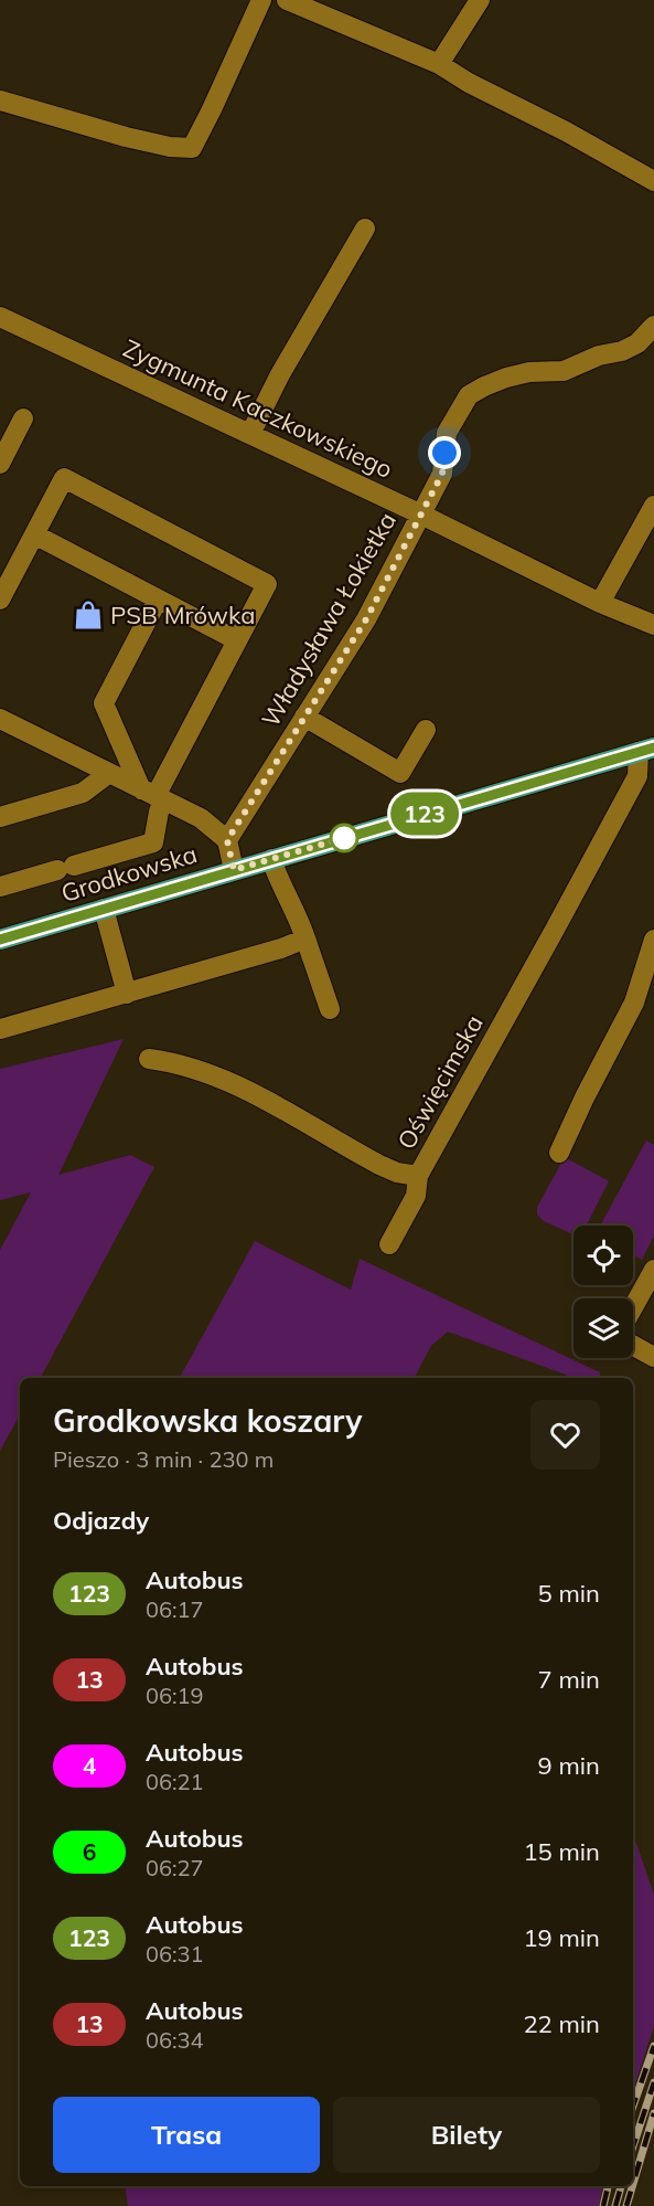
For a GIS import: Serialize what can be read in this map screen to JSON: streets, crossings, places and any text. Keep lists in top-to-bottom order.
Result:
{
  "streets": {
    "main road": ["Grodkowska"],
    "street": ["Zygmunta Kaczkowskiego", "Władysława Łokietka", "Oświęcimska"]
  },
  "crossings": [
    ["Zygmunta Kaczkowskiego", "Władysława Łokietka"],
    ["Grodkowska", "Oświęcimska"]
  ],
  "places": {
    "shop": ["PSB Mrówka"]
  },
  "lines": ["bus line 123"],
  "page": {
    "on_map": "123",
    "heading": [
      ["Grodkowska koszary", "Pieszo · 3 min · 230 m"],
      "Odjazdy"
    ],
    "list": [
      {
        "mark": "123",
        "name": "Autobus",
        "note": "06:17",
        "value": "5 min"
      },
      {
        "mark": "13",
        "name": "Autobus",
        "note": "06:19",
        "value": "7 min"
      },
      {
        "mark": "4",
        "name": "Autobus",
        "note": "06:21",
        "value": "9 min"
      },
      {
        "mark": "6",
        "name": "Autobus",
        "note": "06:27",
        "value": "15 min"
      },
      {
        "mark": "123",
        "name": "Autobus",
        "note": "06:31",
        "value": "19 min"
      },
      {
        "mark": "13",
        "name": "Autobus",
        "note": "06:34",
        "value": "22 min"
      }
    ],
    "buttons": ["Trasa", "Bilety"]
  }
}
